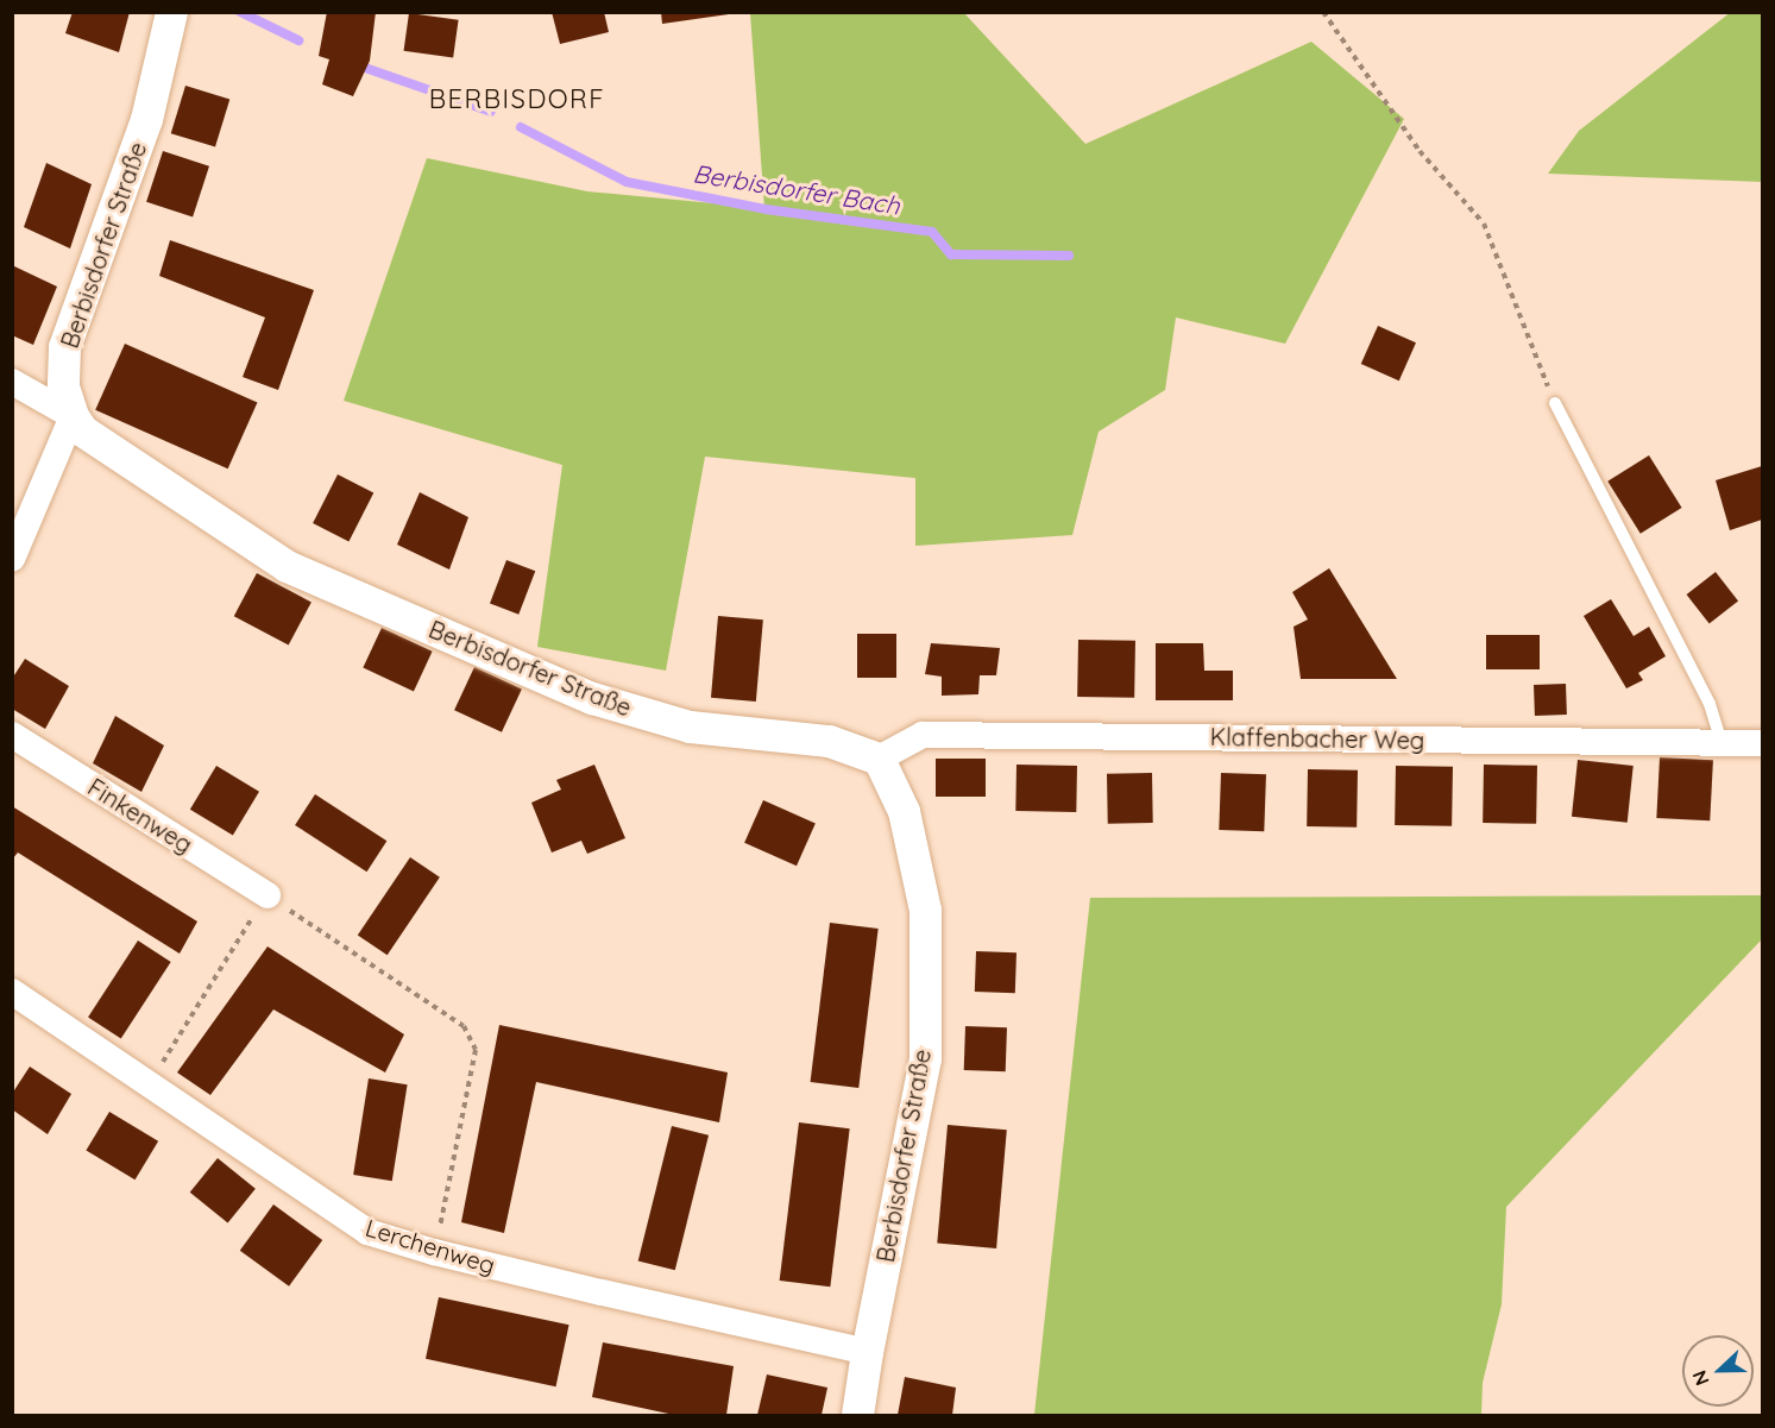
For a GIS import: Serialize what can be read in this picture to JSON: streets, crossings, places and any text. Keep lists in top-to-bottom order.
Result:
{
  "streets": {
    "street": [
      "Berbisdorfer Straße",
      "Klaffenbacher Weg",
      "Finkenweg",
      "Lerchenweg"
    ]
  },
  "crossings": [
    ["Berbisdorfer Straße", "Klaffenbacher Weg"],
    ["Berbisdorfer Straße", "Lerchenweg"]
  ],
  "districts": ["BERBISDORF"],
  "water": ["Berbisdorfer Bach"],
  "north": "left"
}
